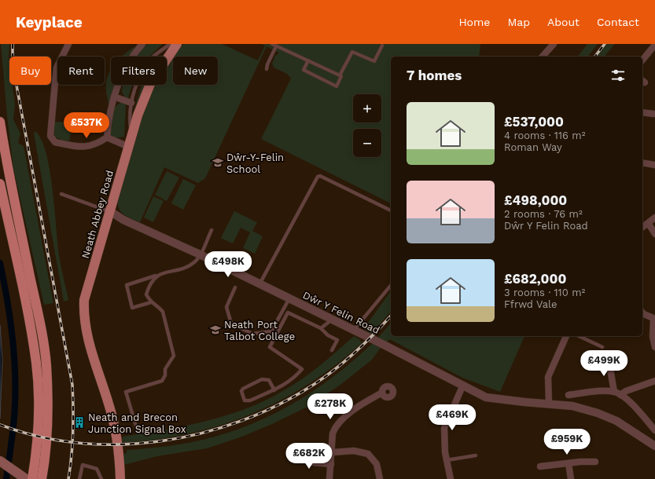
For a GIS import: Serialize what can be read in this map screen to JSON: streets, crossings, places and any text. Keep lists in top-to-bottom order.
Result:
{
  "streets": {
    "main road": ["Neath Abbey Road"],
    "street": ["Dŵr Y Felin Road"]
  },
  "crossings": [
    ["Neath Abbey Road", "Dŵr Y Felin Road"]
  ],
  "places": {
    "school or university": ["Dŵr-Y-Felin School", "Neath Port Talbot College"],
    "building": ["Neath and Brecon Junction Signal Box"]
  },
  "page": {
    "header": "Keyplace",
    "nav": [
      "Home",
      "Map",
      "About",
      "Contact"
    ],
    "chip": [
      "Buy",
      "Rent",
      "Filters",
      "New"
    ],
    "heading": "7 homes",
    "map_buttons": ["+", "−"],
    "list": [
      {
        "name": "£537,000",
        "note": "4 rooms · 116 m² · Roman Way"
      },
      {
        "name": "£498,000",
        "note": "2 rooms · 76 m² · Dŵr Y Felin Road"
      },
      {
        "name": "£682,000",
        "note": "3 rooms · 110 m² · Ffrwd Vale"
      }
    ],
    "price": [
      "£537K",
      "£498K",
      "£499K",
      "£278K",
      "£469K",
      "£959K",
      "£682K"
    ]
  }
}
